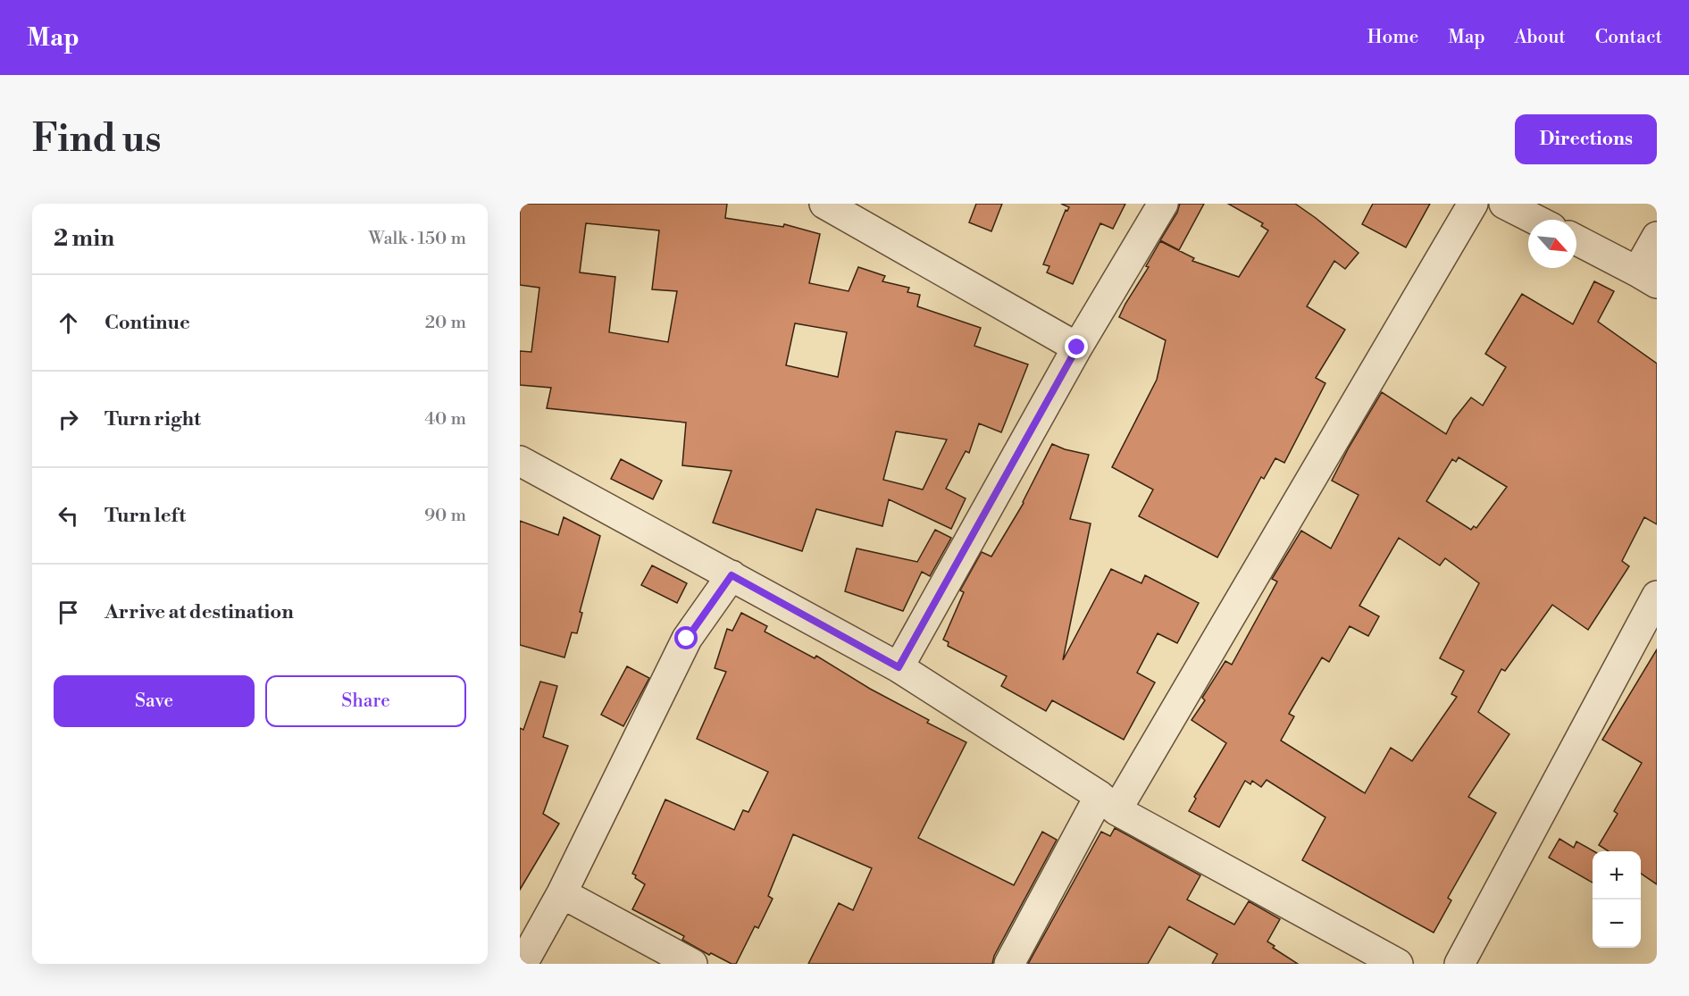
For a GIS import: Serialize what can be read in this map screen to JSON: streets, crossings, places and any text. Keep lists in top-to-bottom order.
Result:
{
  "north": "bottom right",
  "page": {
    "header": "Map",
    "nav": [
      "Home",
      "Map",
      "About",
      "Contact"
    ],
    "buttons": [
      "Directions",
      ["Save", "Share"]
    ],
    "title": "Find us",
    "heading": ["2 min", "Walk · 150 m"],
    "list": [
      ["Continue", "20 m"],
      ["Turn right", "40 m"],
      ["Turn left", "90 m"],
      "Arrive at destination"
    ],
    "map_buttons": ["+", "−"]
  }
}
